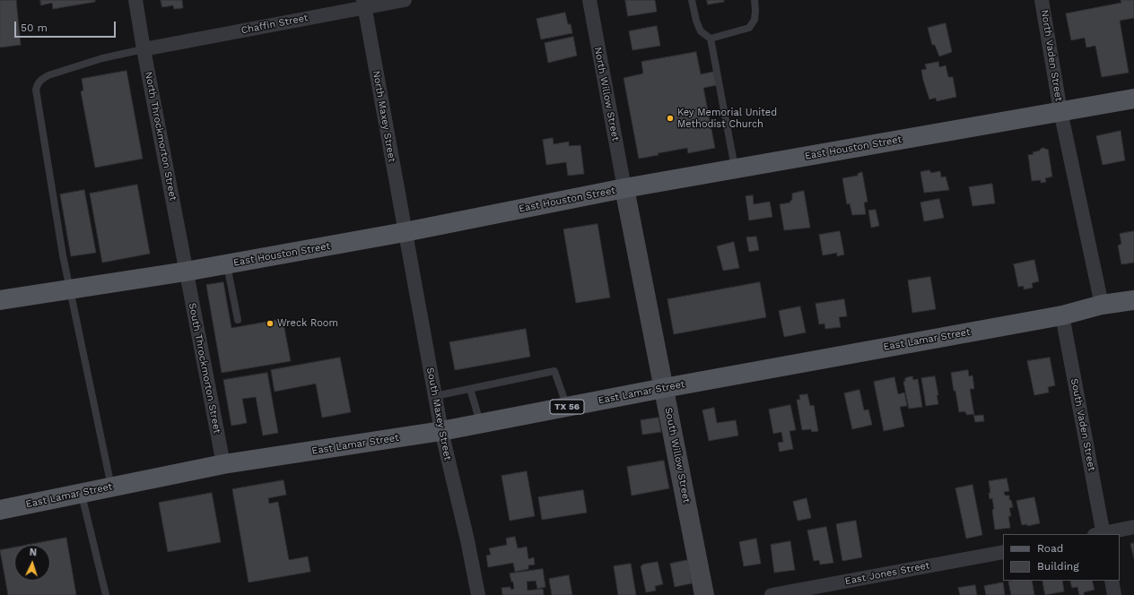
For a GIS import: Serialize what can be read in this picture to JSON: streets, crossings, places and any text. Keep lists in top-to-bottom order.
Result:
{
  "streets": {
    "main road": ["East Houston Street", "East Lamar Street", "TX 56"],
    "street": [
      "Chaffin Street",
      "North Vaden Street",
      "North Willow Street",
      "North Maxey Street",
      "North Throckmorton Street",
      "South Throckmorton Street",
      "South Maxey Street",
      "South Vaden Street",
      "South Willow Street",
      "East Jones Street"
    ]
  },
  "crossings": [
    ["Chaffin Street", "North Maxey Street"],
    ["Chaffin Street", "North Throckmorton Street"],
    ["North Vaden Street", "East Houston Street"],
    ["North Willow Street", "East Houston Street"],
    ["North Willow Street", "South Willow Street"],
    ["North Maxey Street", "East Houston Street"],
    ["North Maxey Street", "South Maxey Street"],
    ["North Throckmorton Street", "East Houston Street"],
    ["North Throckmorton Street", "South Throckmorton Street"],
    ["East Houston Street", "South Throckmorton Street"],
    ["East Houston Street", "South Maxey Street"],
    ["East Houston Street", "South Willow Street"],
    ["East Lamar Street", "South Throckmorton Street"],
    ["East Lamar Street", "South Maxey Street"],
    ["East Lamar Street", "South Vaden Street"],
    ["East Lamar Street", "South Willow Street"]
  ],
  "places": ["Key Memorial United Methodist Church", "Wreck Room"],
  "legend": ["Road", "Building"],
  "scale_bar": "50 m",
  "north": "top"
}
